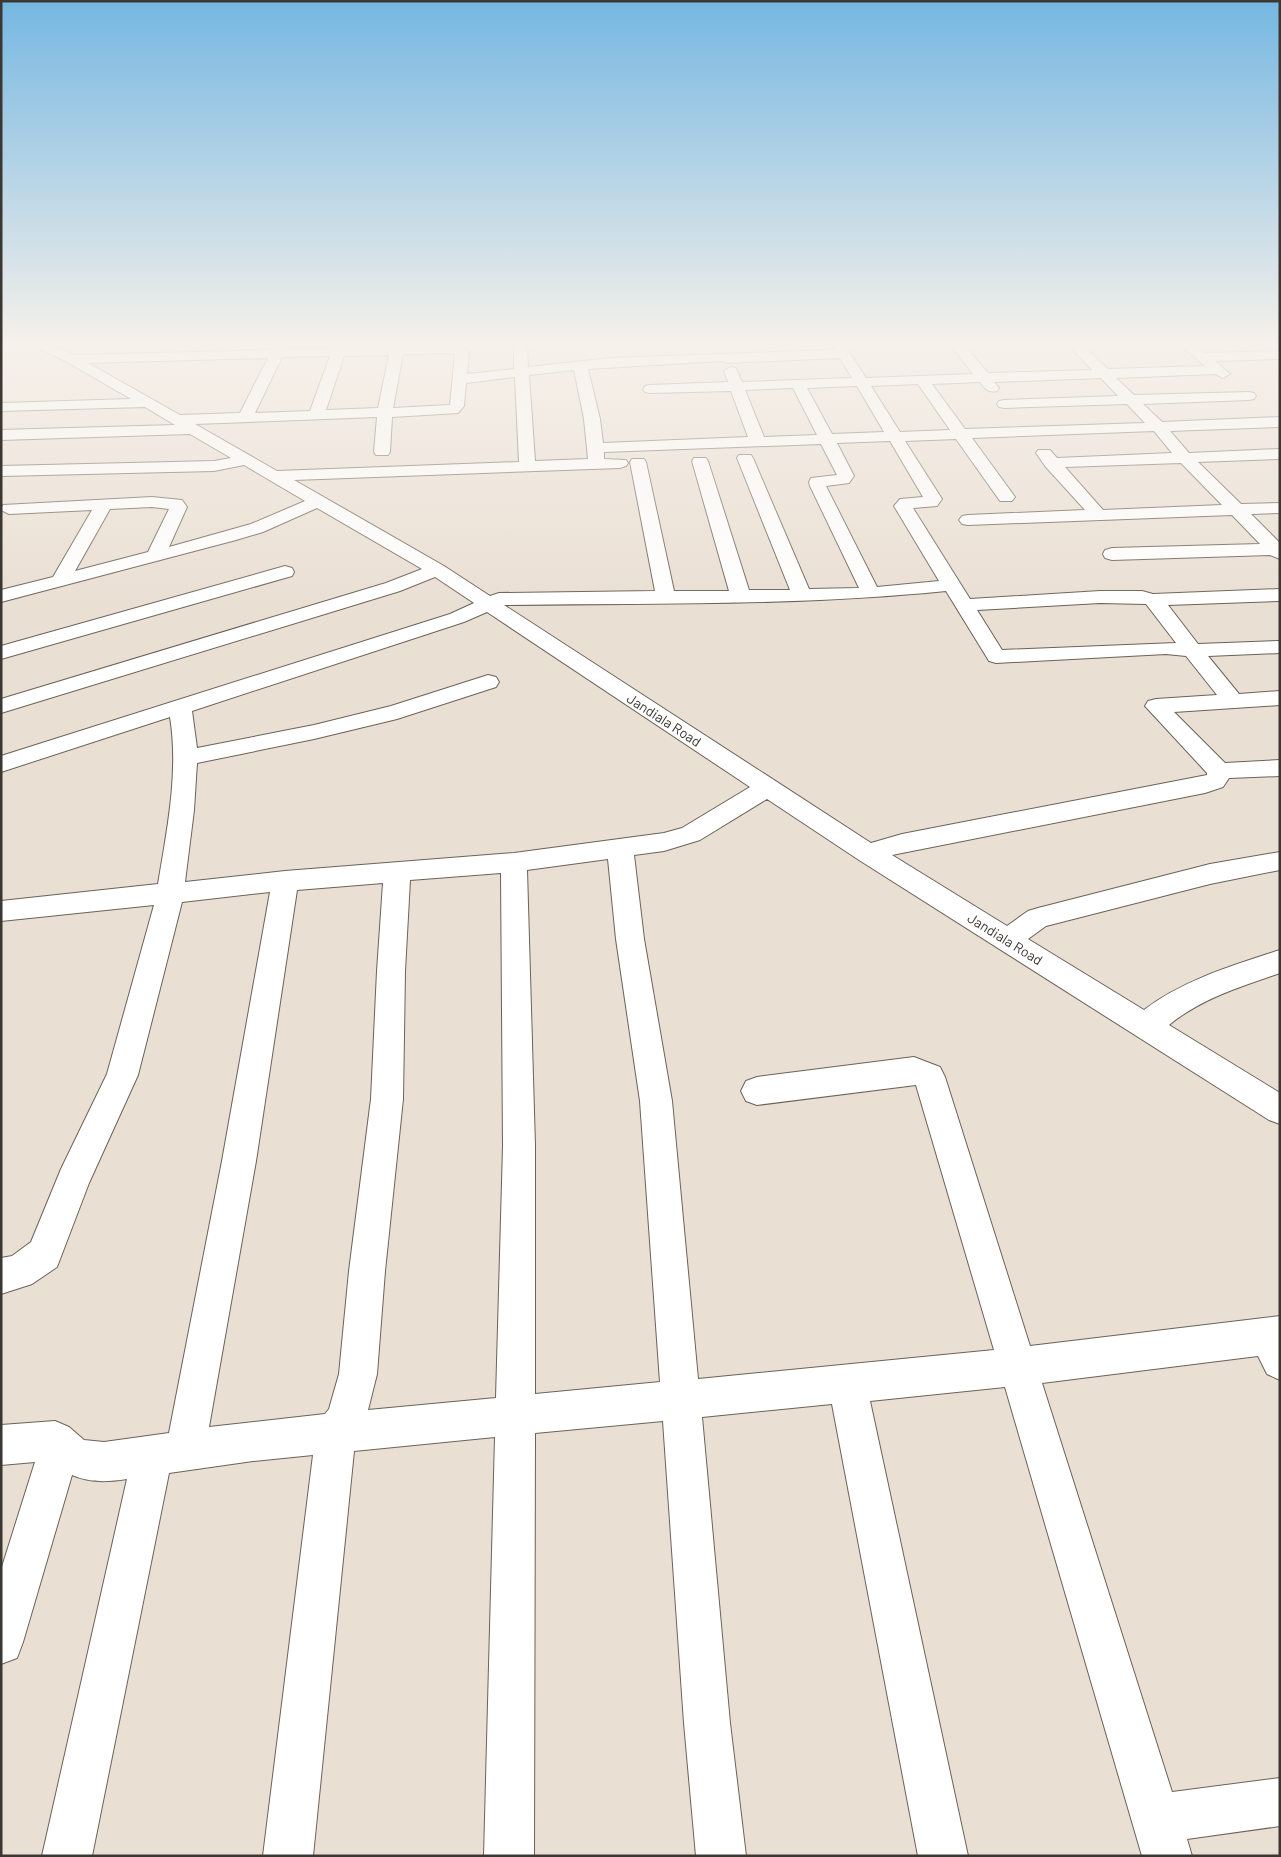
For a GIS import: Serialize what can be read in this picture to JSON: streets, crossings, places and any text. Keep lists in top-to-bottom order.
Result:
{
  "streets": {
    "street": ["Jandiala Road"]
  }
}
